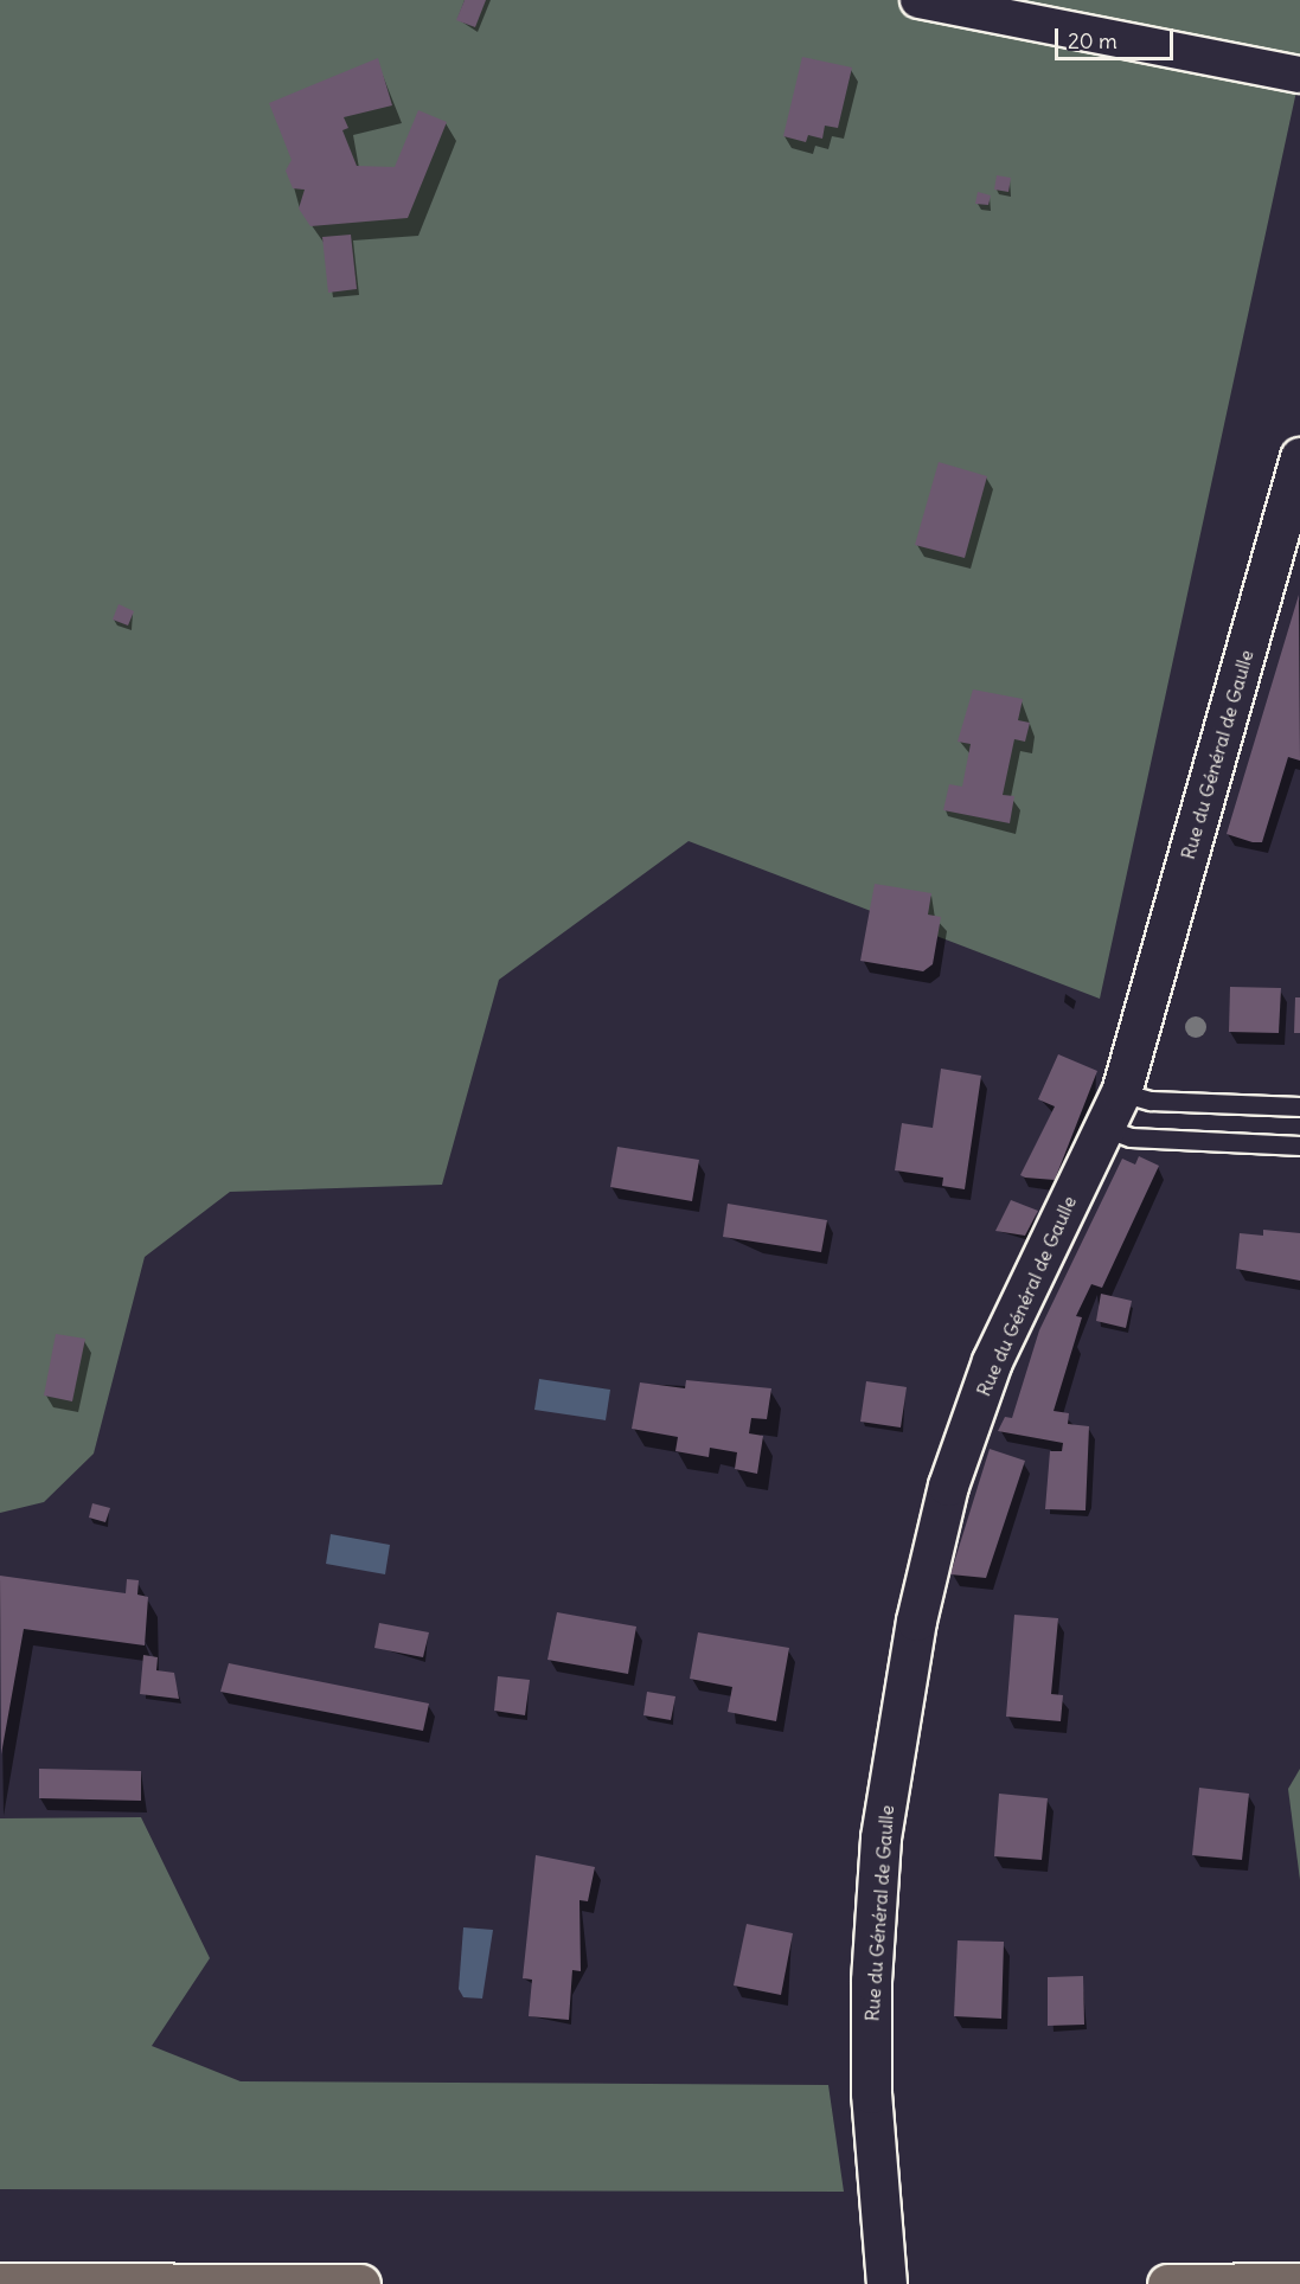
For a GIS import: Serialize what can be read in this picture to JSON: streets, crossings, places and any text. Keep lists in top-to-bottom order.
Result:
{
  "streets": {
    "main road": ["Rue du Général de Gaulle"]
  },
  "scale_bar": "20 m"
}
